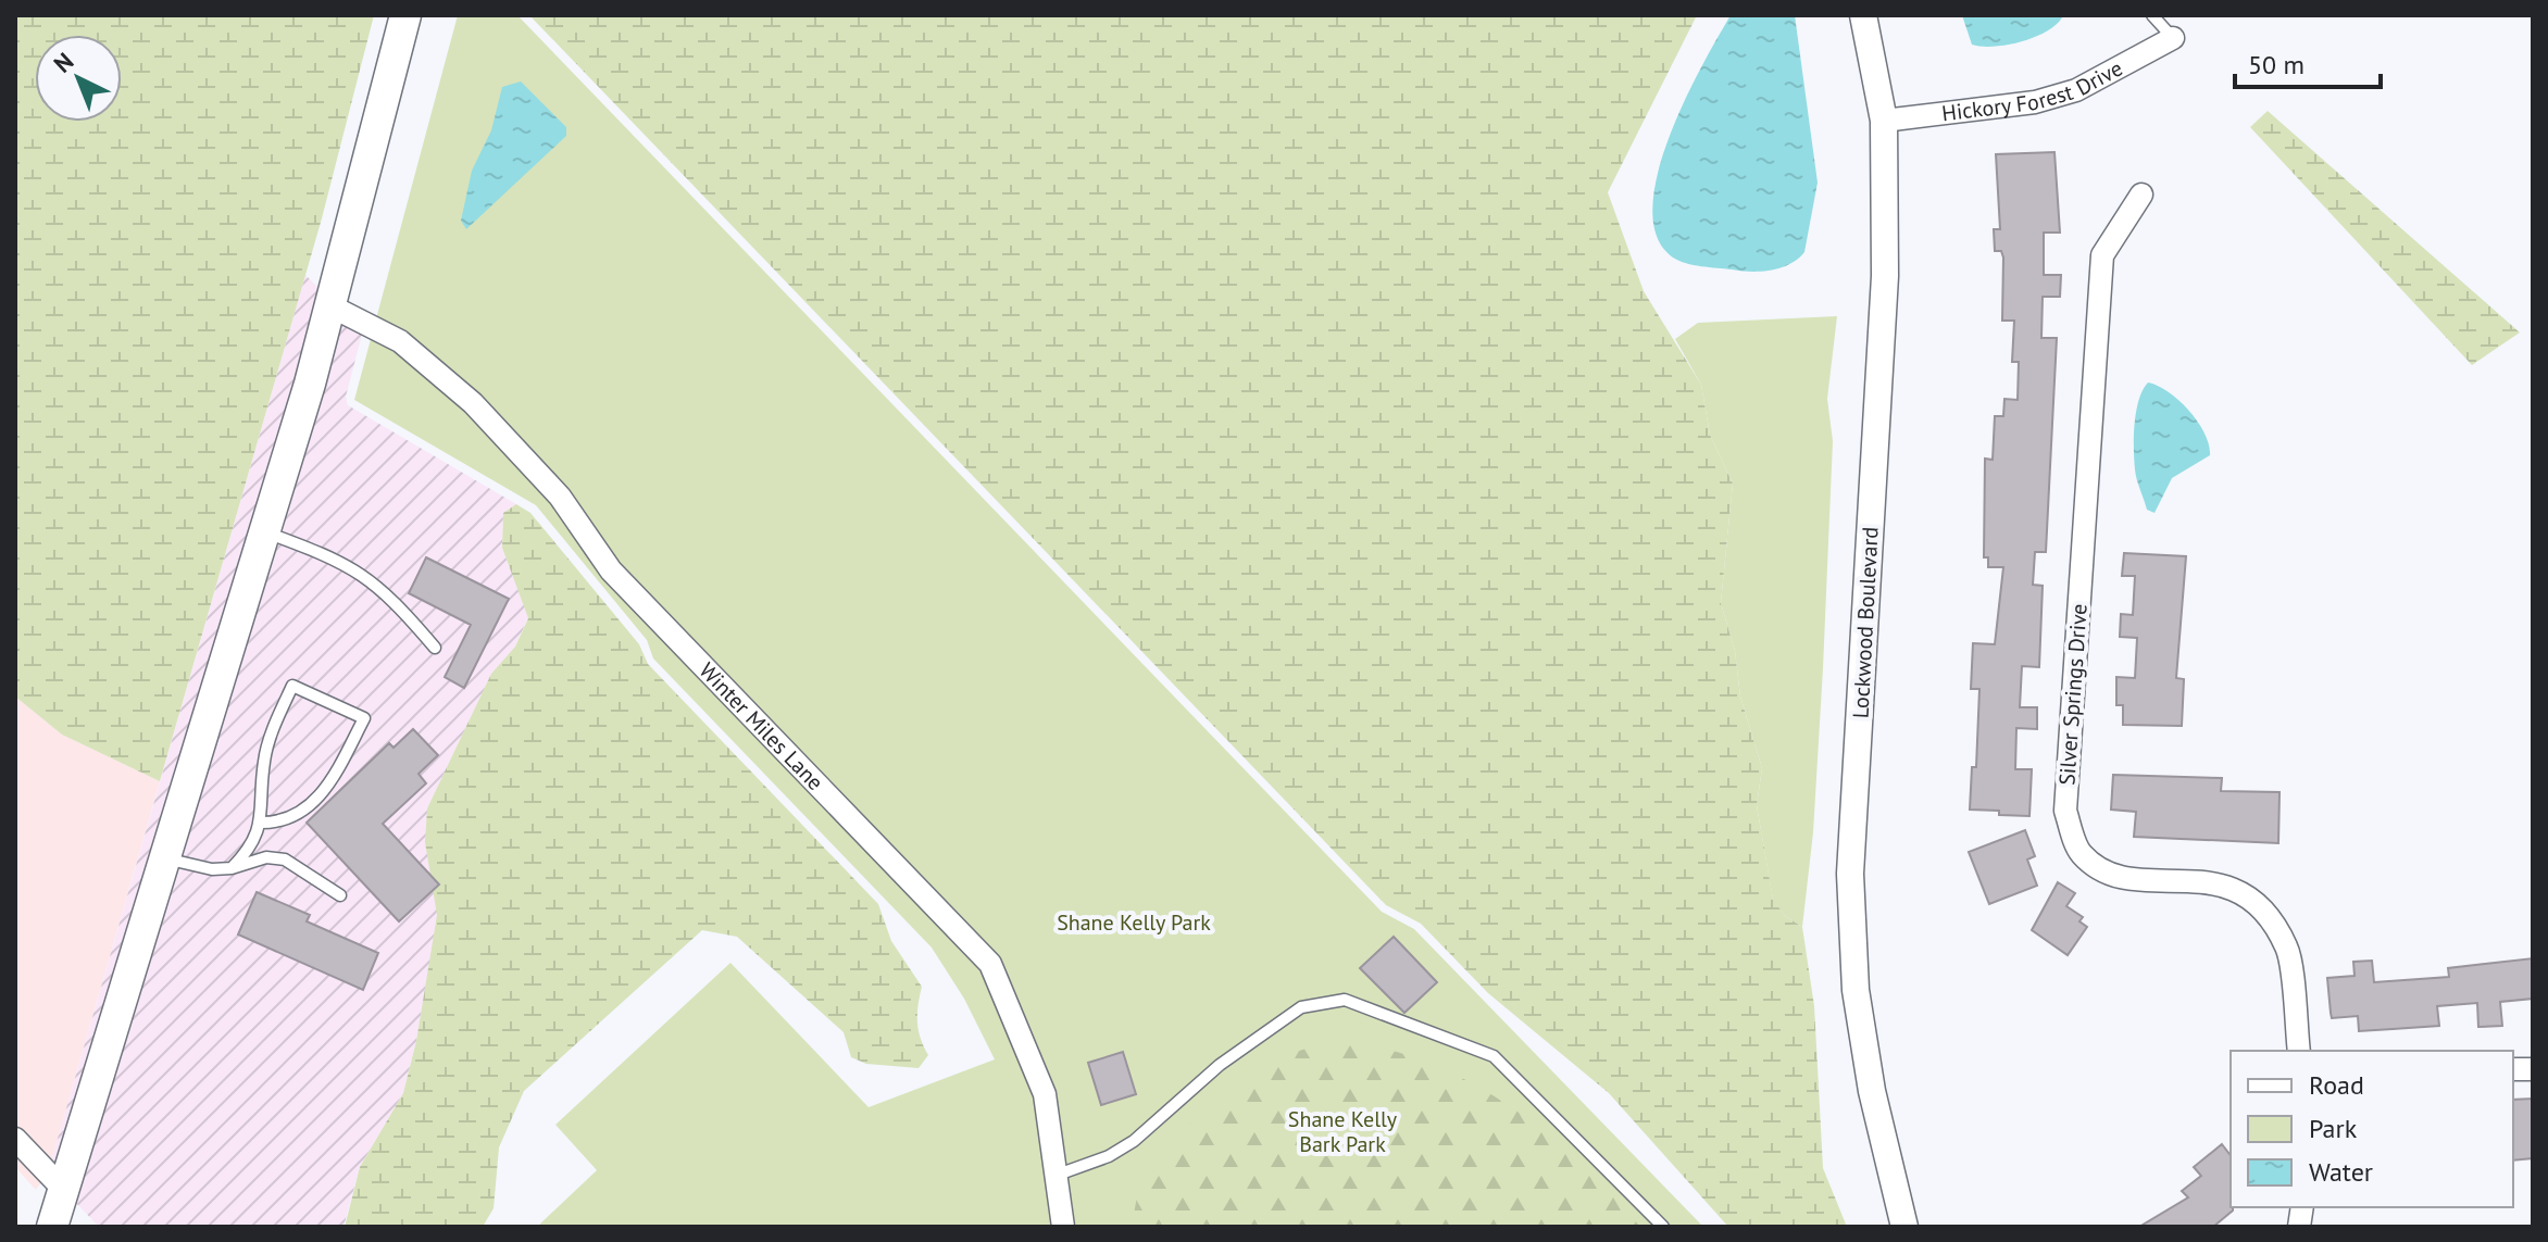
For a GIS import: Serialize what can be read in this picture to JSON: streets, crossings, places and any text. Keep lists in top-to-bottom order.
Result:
{
  "streets": {
    "street": [
      "Hickory Forest Drive",
      "Lockwood Boulevard",
      "Silver Springs Drive",
      "Winter Miles Lane"
    ]
  },
  "crossings": [
    ["Hickory Forest Drive", "Lockwood Boulevard"]
  ],
  "parks": ["Shane Kelly Park", "Shane Kelly Bark Park"],
  "legend": ["Road", "Park", "Water"],
  "scale_bar": "50 m",
  "north": "top left"
}
